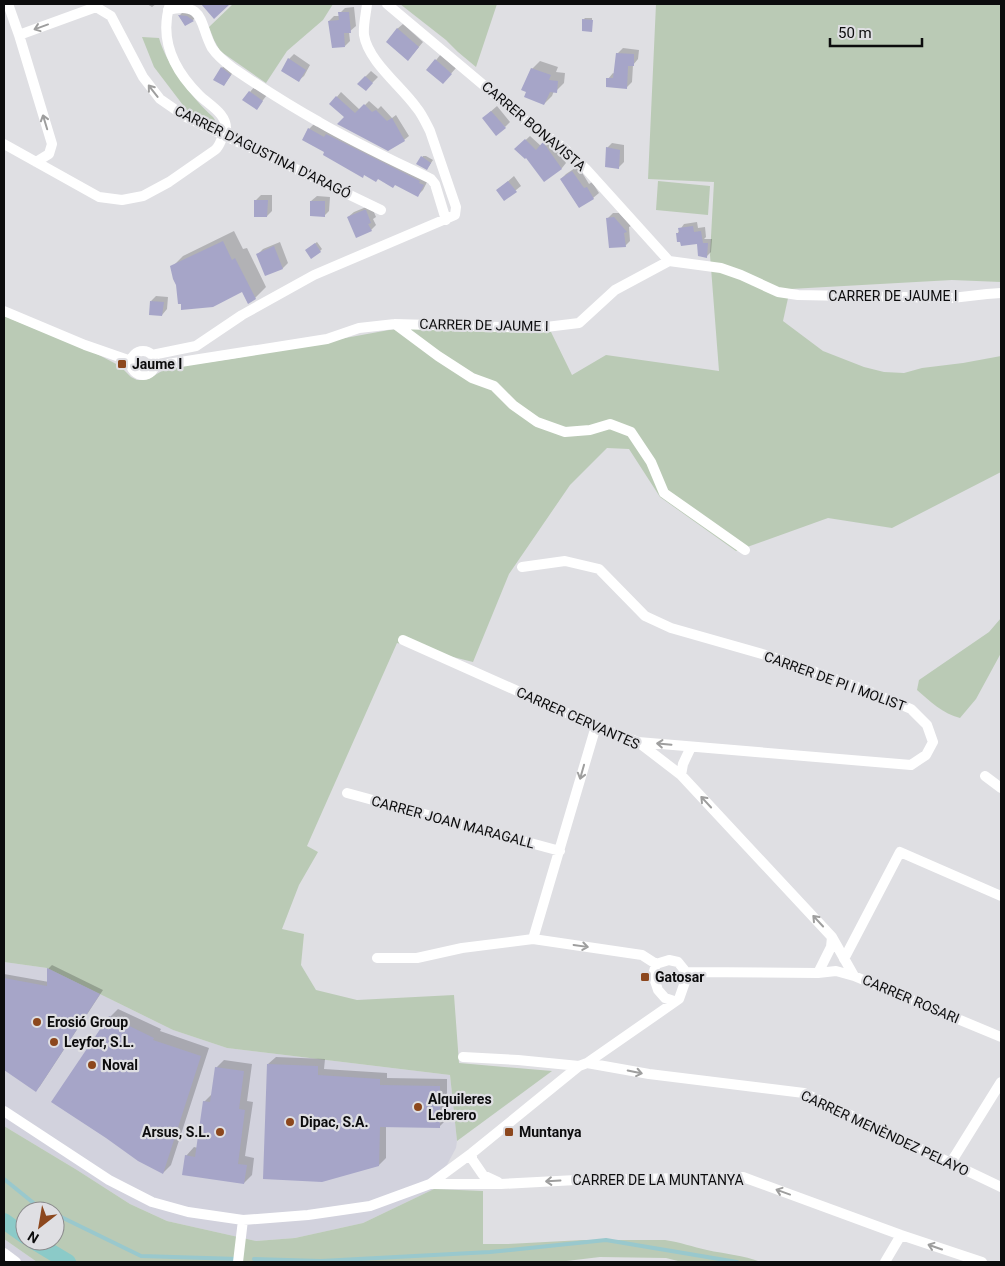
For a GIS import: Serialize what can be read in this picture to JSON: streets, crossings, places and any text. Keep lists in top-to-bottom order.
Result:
{
  "streets": {
    "street": [
      "CARRER BONAVISTA",
      "CARRER D'AGUSTINA D'ARAGÓ",
      "CARRER DE JAUME I",
      "CARRER DE PI I MOLIST",
      "CARRER CERVANTES",
      "CARRER JOAN MARAGALL",
      "CARRER ROSARI",
      "CARRER MENÈNDEZ PELAYO",
      "CARRER DE LA MUNTANYA"
    ]
  },
  "crossings": [
    ["CARRER BONAVISTA", "CARRER DE JAUME I"],
    ["CARRER DE PI I MOLIST", "CARRER CERVANTES"],
    ["CARRER CERVANTES", "CARRER ROSARI"]
  ],
  "one_way": ["CARRER CERVANTES", "CARRER MENÈNDEZ PELAYO", "CARRER DE LA MUNTANYA"],
  "places": {
    "transit": ["Jaume I", "Gatosar", "Muntanya"],
    "other": [
      "Erosió Group",
      "Leyfor, S.L.",
      "Noval",
      "Alquileres Lebrero",
      "Dipac, S.A.",
      "Arsus, S.L."
    ]
  },
  "scale_bar": "50 m",
  "north": "bottom left"
}
